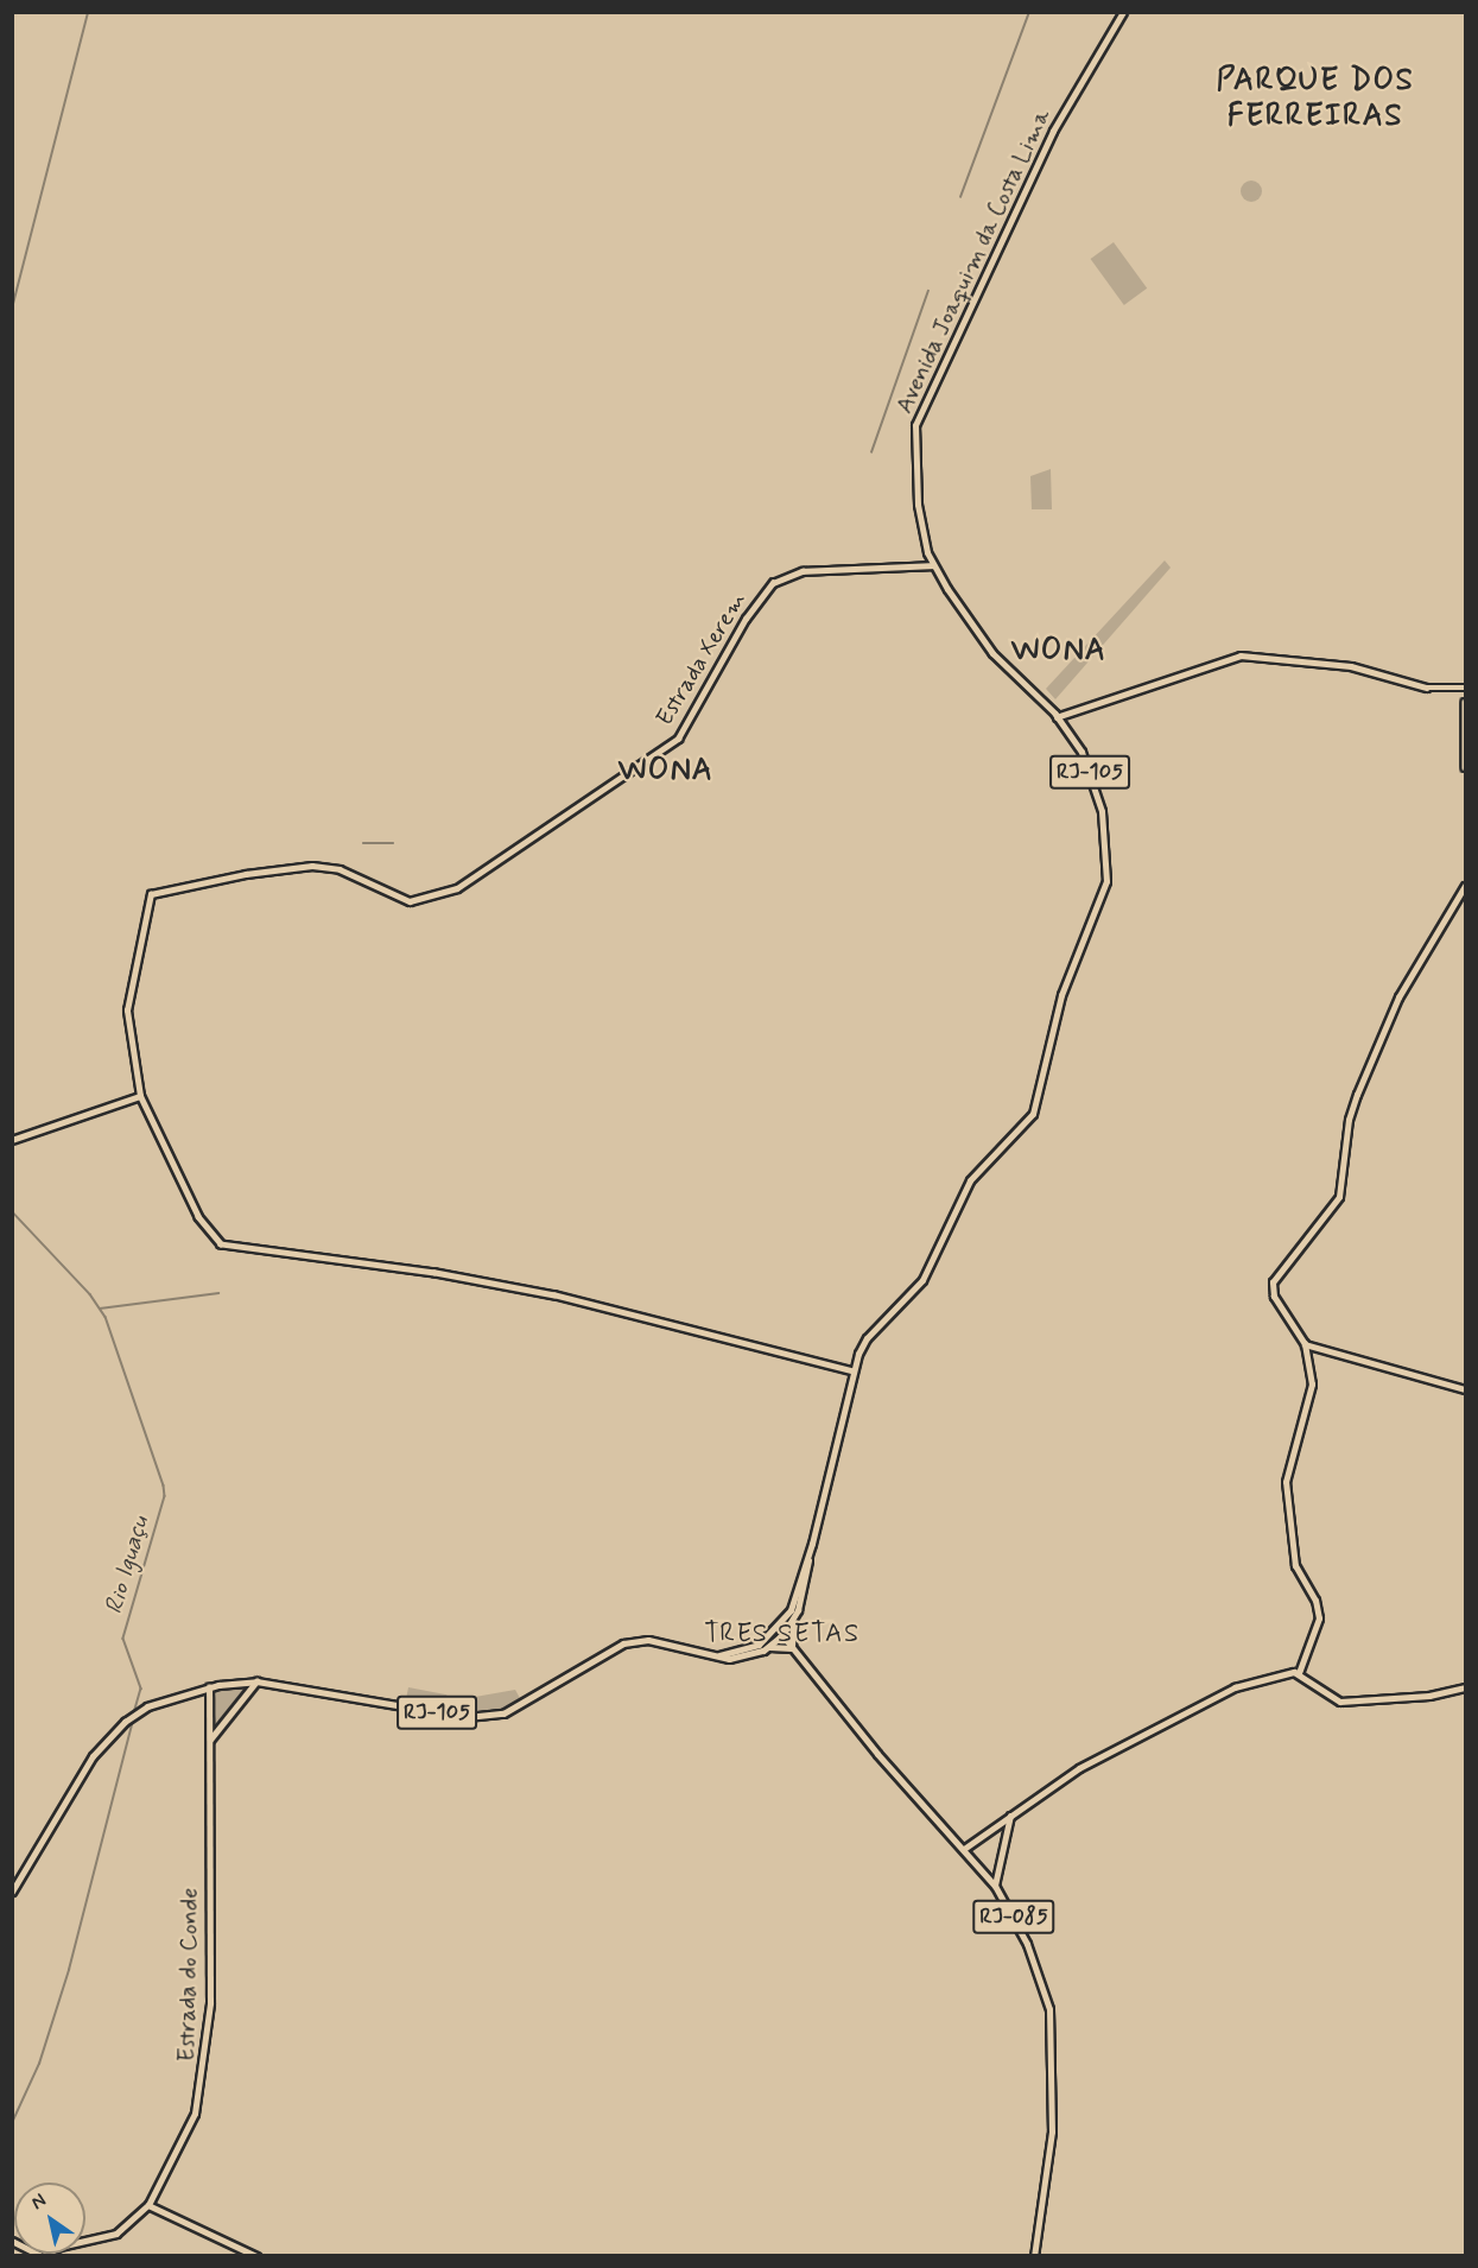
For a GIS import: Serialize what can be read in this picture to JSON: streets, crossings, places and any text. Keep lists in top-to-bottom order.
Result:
{
  "streets": {
    "main road": ["Avenida Joaquim da Costa Lima", "RJ-105", "RJ-085"],
    "street": ["Estrada Xerem", "Estrada do Conde"]
  },
  "crossings": [
    ["Avenida Joaquim da Costa Lima", "Estrada Xerem"],
    ["Avenida Joaquim da Costa Lima", "RJ-085"],
    ["Avenida Joaquim da Costa Lima", "Estrada do Conde"]
  ],
  "districts": [
    "PARQUE DOS FERREIRAS",
    "WONA",
    "WONA",
    "TRES SETAS"
  ],
  "water": ["Rio Iguaçu"],
  "north": "top left"
}
